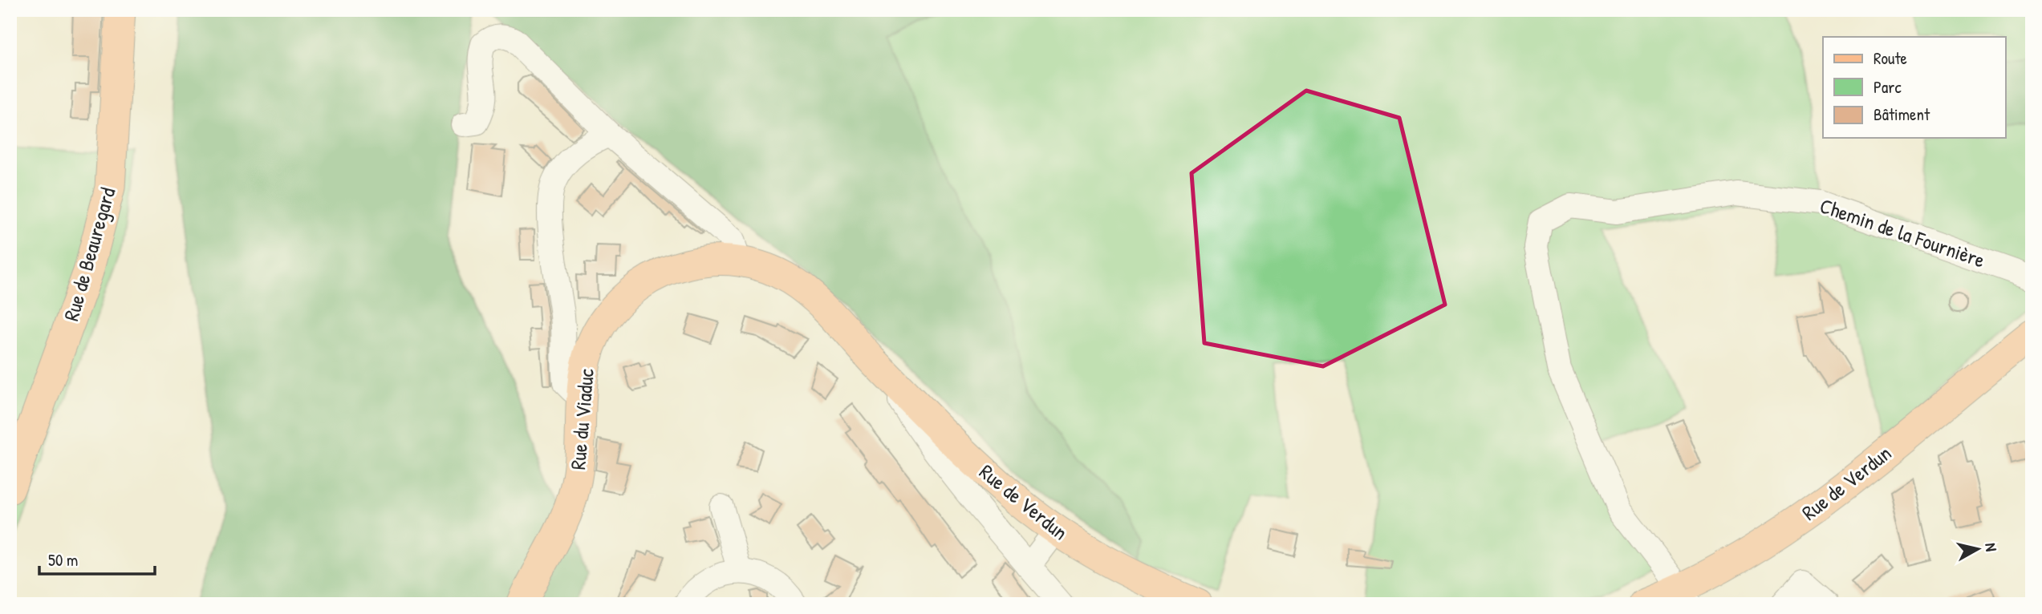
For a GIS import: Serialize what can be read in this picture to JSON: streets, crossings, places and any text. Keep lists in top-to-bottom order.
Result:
{
  "streets": {
    "main road": ["Rue de Beauregard", "Rue du Viaduc", "Rue de Verdun"],
    "street": ["Chemin de la Fournière"]
  },
  "crossings": [
    ["Chemin de la Fournière", "Rue de Verdun"],
    ["Rue du Viaduc", "Rue de Verdun"]
  ],
  "legend": ["Route", "Parc", "Bâtiment"],
  "scale_bar": "50 m",
  "north": "right"
}
